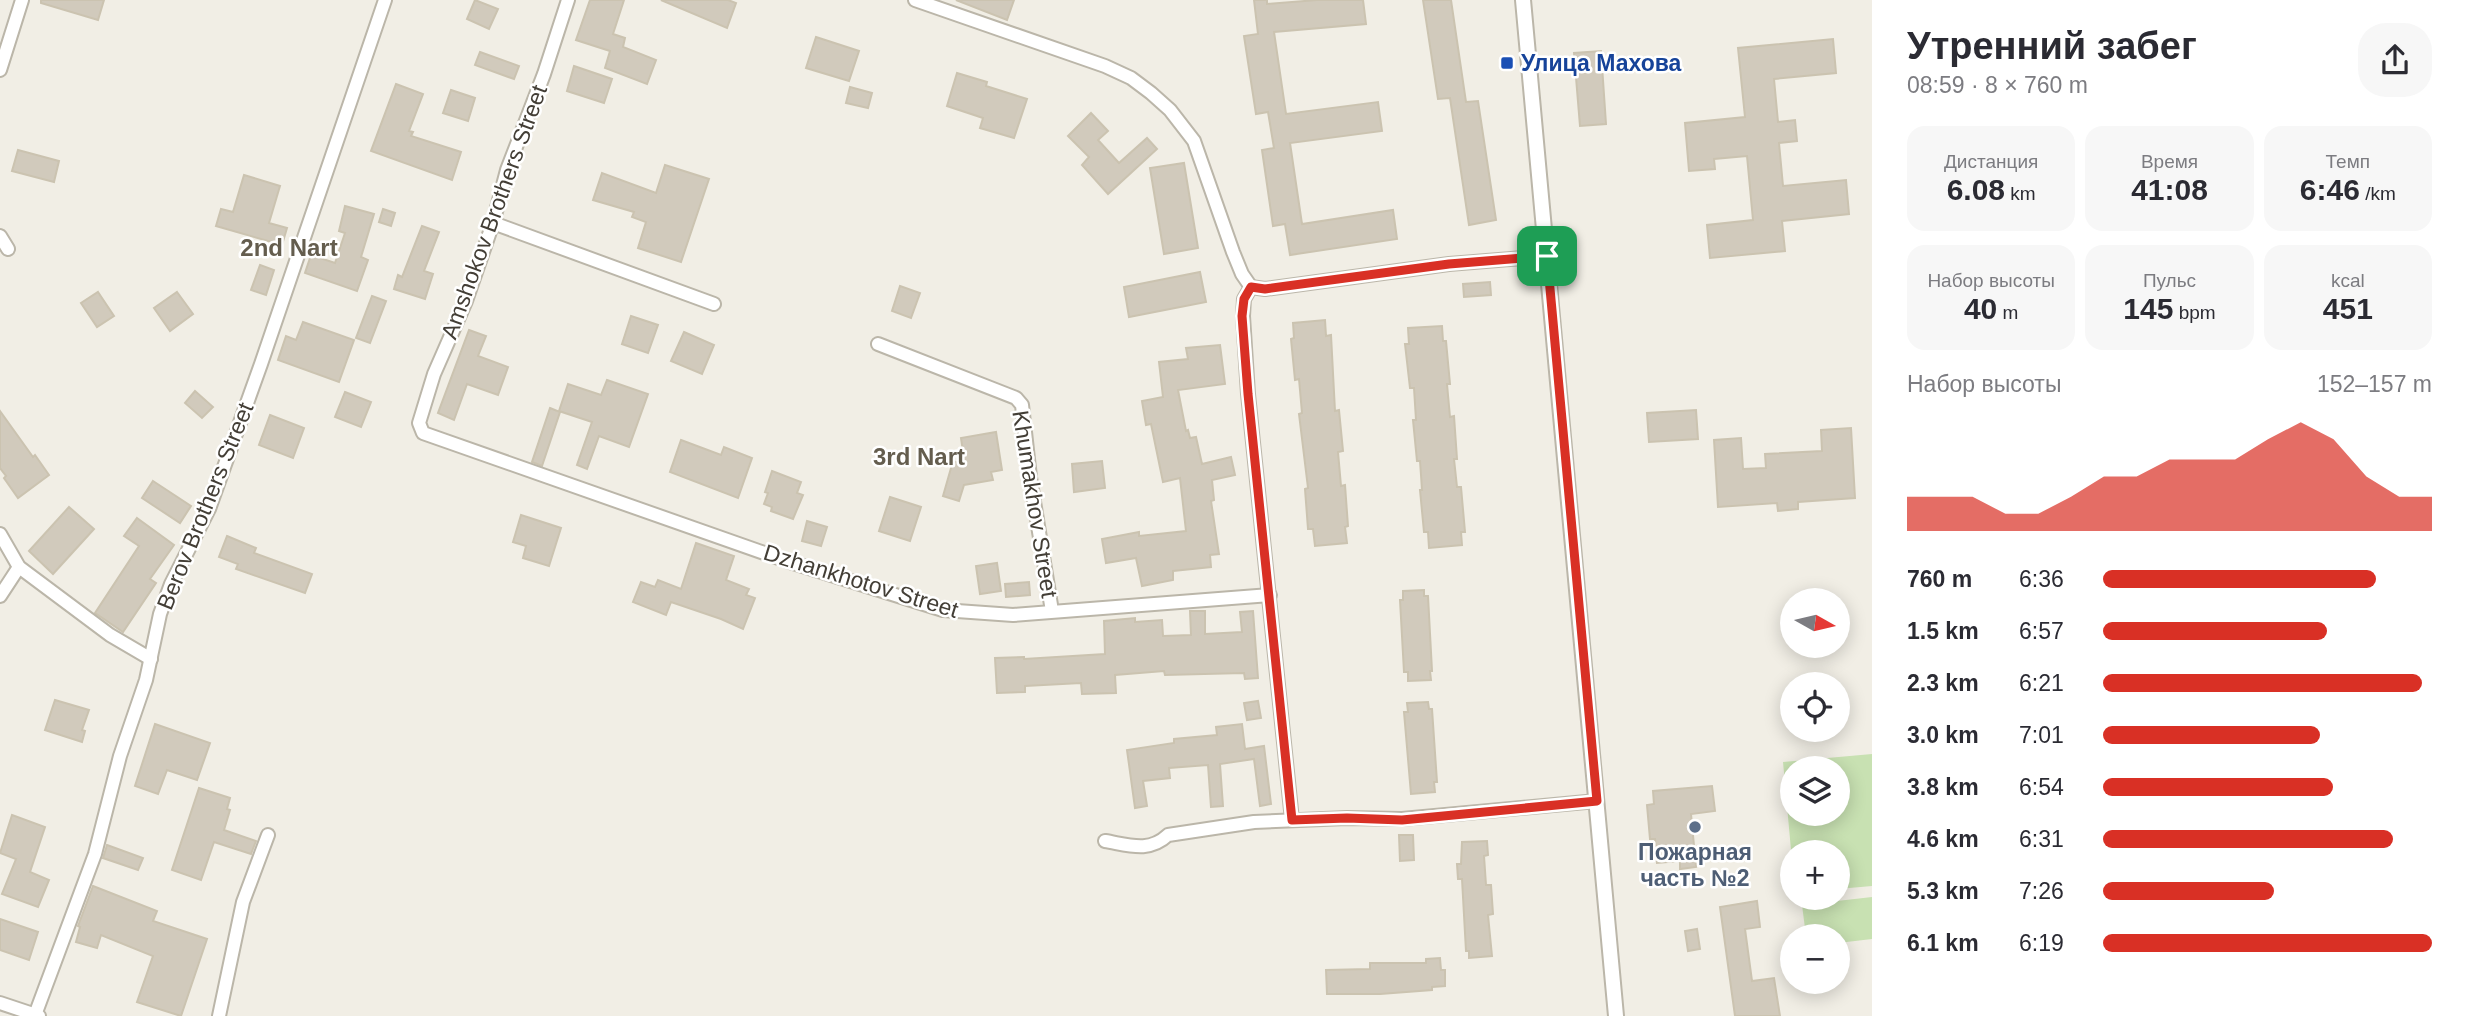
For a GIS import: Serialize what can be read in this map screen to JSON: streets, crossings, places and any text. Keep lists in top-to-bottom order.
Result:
{
  "streets": {
    "street": [
      "Amshokov Brothers Street",
      "Khumakhov Street",
      "Berov Brothers Street",
      "Dzhankhotov Street"
    ]
  },
  "crossings": [
    ["Amshokov Brothers Street", "Dzhankhotov Street"],
    ["Khumakhov Street", "Dzhankhotov Street"]
  ],
  "districts": ["2nd Nart", "3rd Nart"],
  "places": {
    "transit": ["Улица Махова"],
    "other": ["Пожарная часть №2"]
  },
  "north": "right",
  "page": {
    "heading": ["Утренний забег", "08:59 · 8 × 760 m"],
    "stats": [
      ["Дистанция", "6.08 km"],
      ["Время", "41:08"],
      ["Темп", "6:46 /km"],
      ["Набор высоты", "40 m"],
      ["Пульс", "145 bpm"],
      ["kcal", "451"]
    ],
    "chart": ["Набор высоты", "152–157 m"],
    "list": [
      {
        "name": "760 m",
        "note": "6:36"
      },
      {
        "name": "1.5 km",
        "note": "6:57"
      },
      {
        "name": "2.3 km",
        "note": "6:21"
      },
      {
        "name": "3.0 km",
        "note": "7:01"
      },
      {
        "name": "3.8 km",
        "note": "6:54"
      },
      {
        "name": "4.6 km",
        "note": "6:31"
      },
      {
        "name": "5.3 km",
        "note": "7:26"
      },
      {
        "name": "6.1 km",
        "note": "6:19"
      }
    ],
    "map_buttons": ["+", "−"]
  }
}
